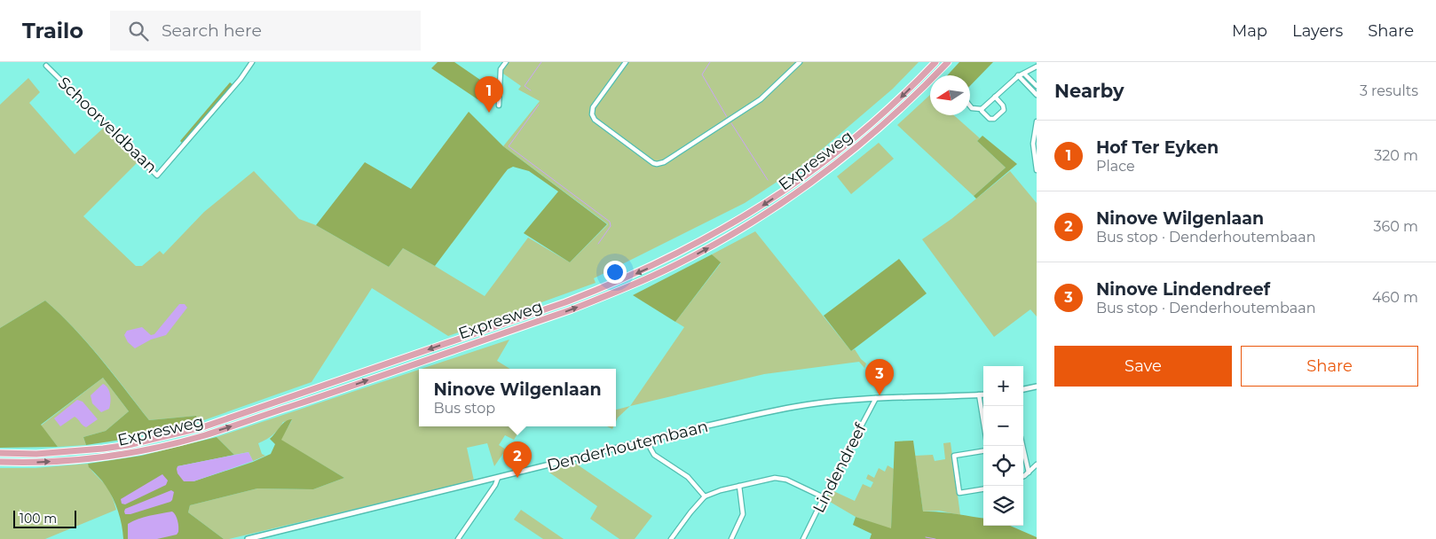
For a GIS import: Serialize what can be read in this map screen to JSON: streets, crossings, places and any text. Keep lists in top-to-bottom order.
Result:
{
  "streets": {
    "highway": ["Expresweg"],
    "street": ["Schoorveldbaan", "Denderhoutembaan", "Lindendreef"]
  },
  "crossings": [
    ["Denderhoutembaan", "Lindendreef"]
  ],
  "scale_bar": "100 m",
  "north": "left",
  "page": {
    "header": "Trailo",
    "search": "Search here",
    "nav": ["Map", "Layers", "Share"],
    "heading": ["Nearby", "3 results"],
    "pins": ["1", "3", "2"],
    "list": [
      {
        "mark": "1",
        "name": "Hof Ter Eyken",
        "note": "Place",
        "value": "320 m"
      },
      {
        "mark": "2",
        "name": "Ninove Wilgenlaan",
        "note": "Bus stop · Denderhoutembaan",
        "value": "360 m"
      },
      {
        "mark": "3",
        "name": "Ninove Lindendreef",
        "note": "Bus stop · Denderhoutembaan",
        "value": "460 m"
      }
    ],
    "buttons": ["Save", "Share"],
    "map_buttons": ["+", "−"],
    "popup": ["Ninove Wilgenlaan", "Bus stop"],
    "scale": "100 m"
  }
}
